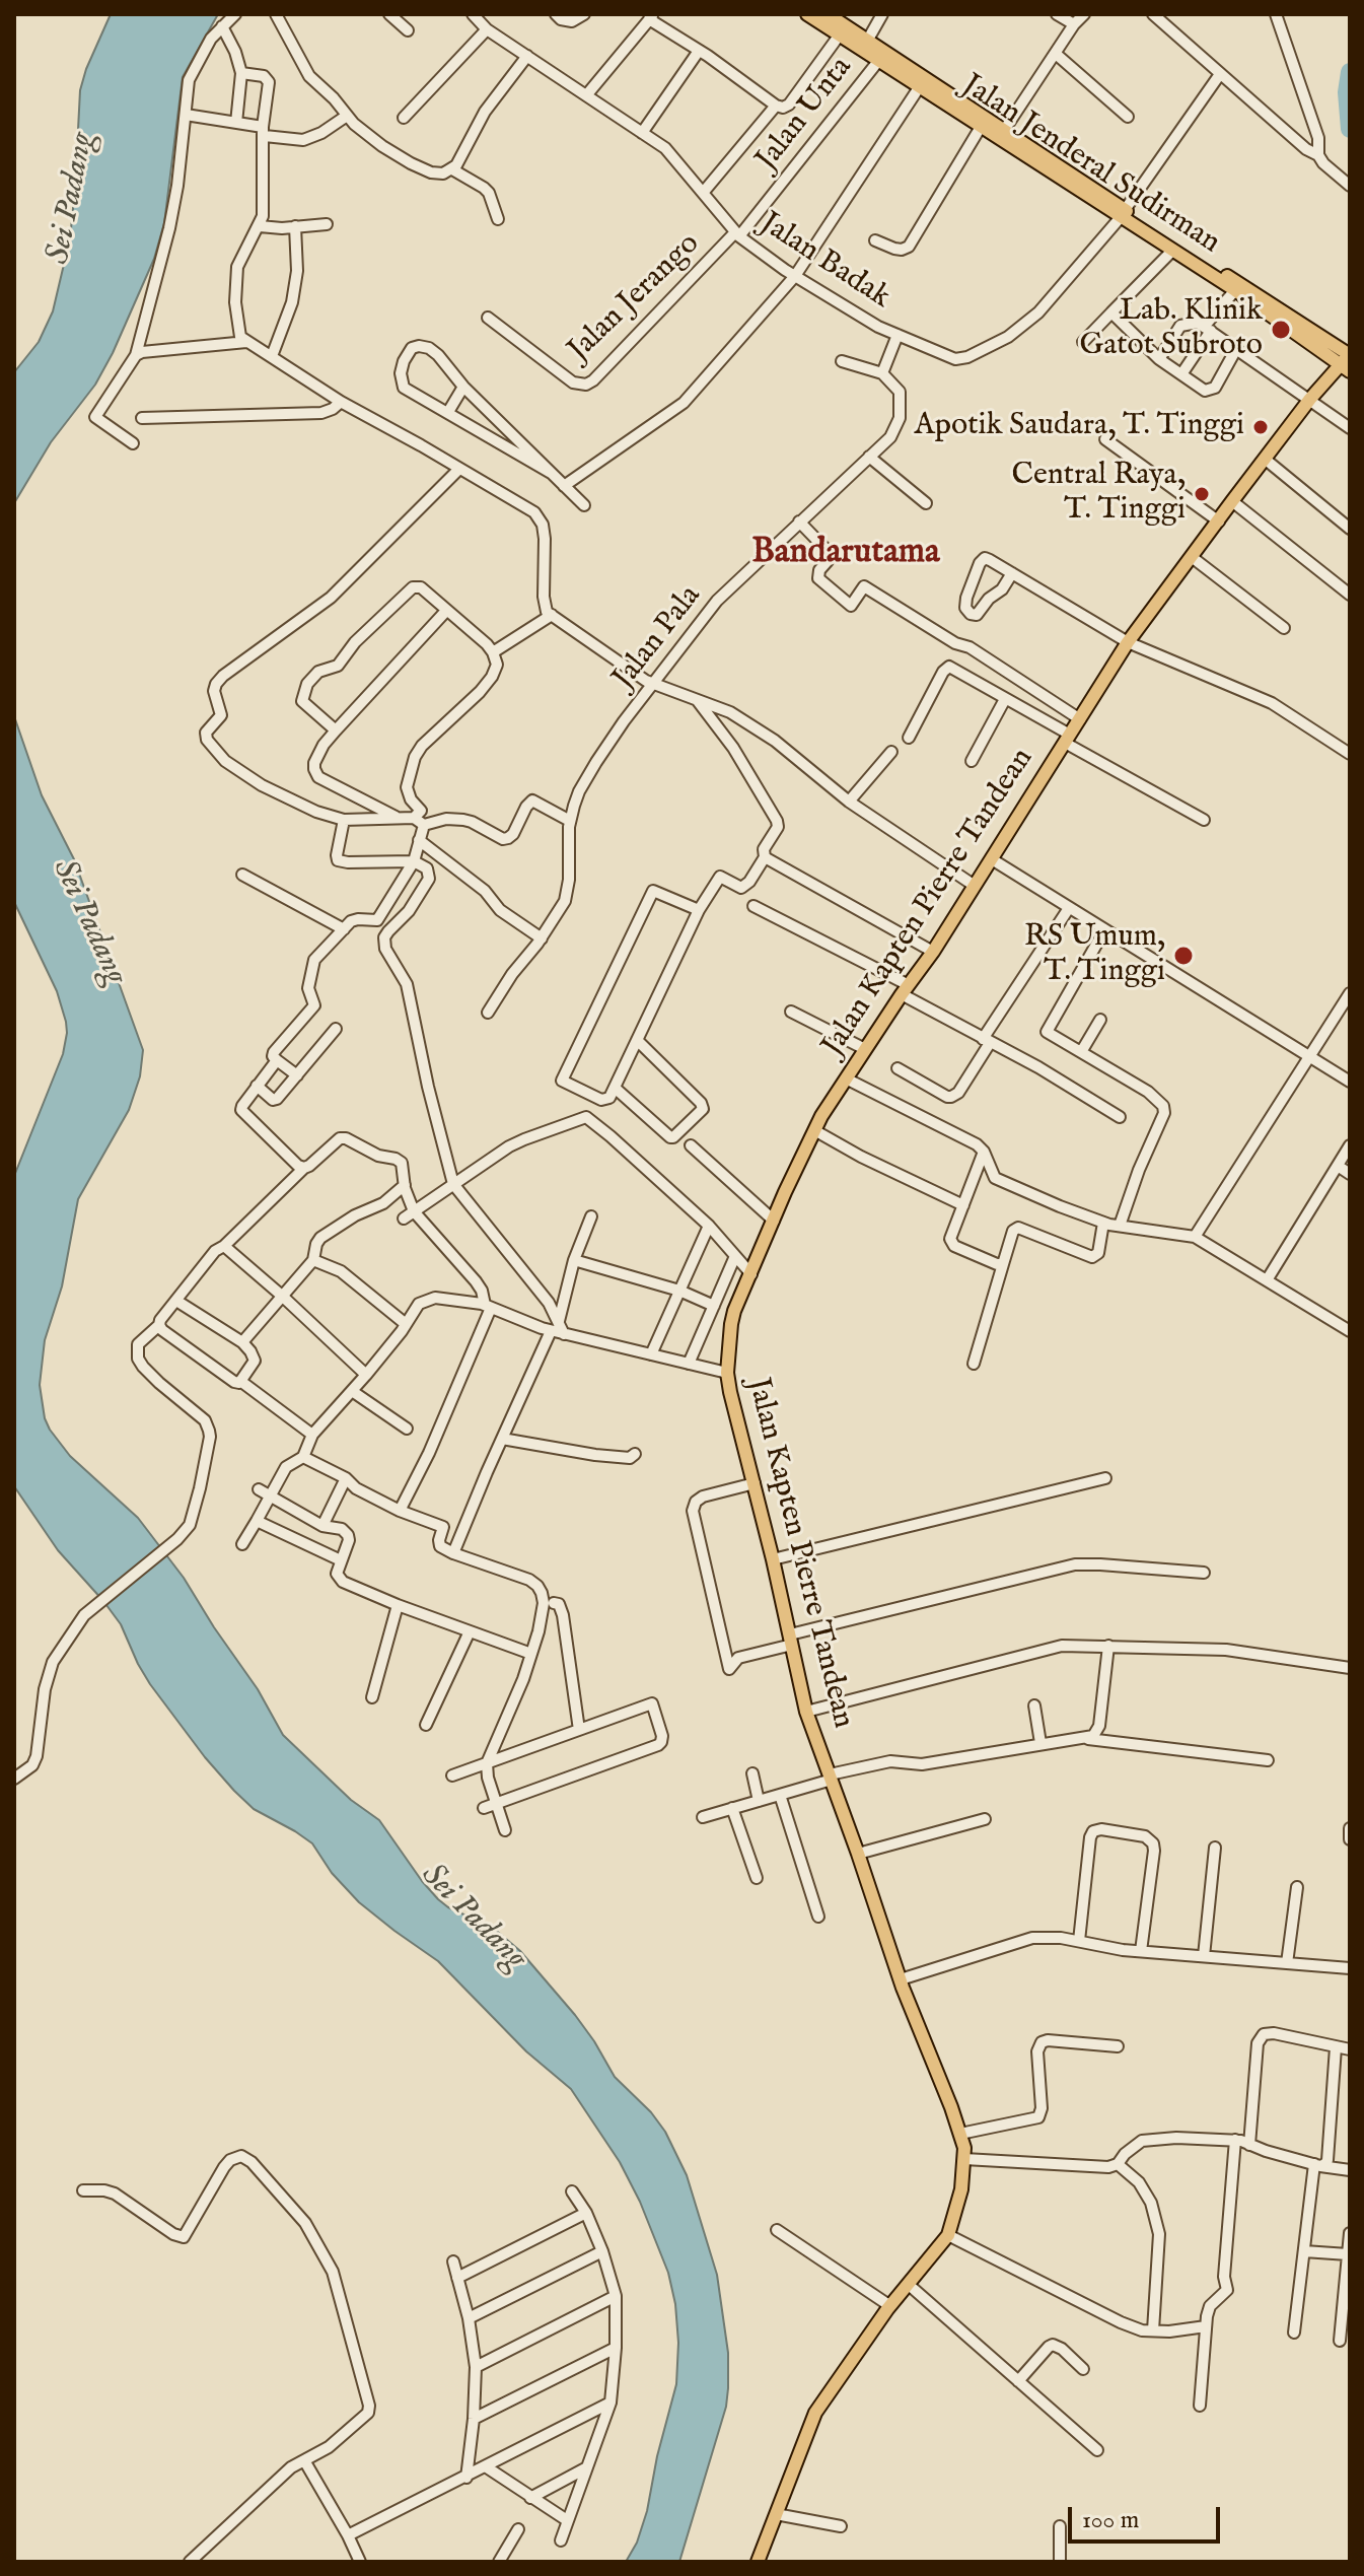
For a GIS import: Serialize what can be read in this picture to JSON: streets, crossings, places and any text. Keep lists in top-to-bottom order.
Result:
{
  "streets": {
    "main road": ["Jalan Jenderal Sudirman", "Jalan Kapten Pierre Tandean"],
    "street": [
      "Jalan Unta",
      "Jalan Badak",
      "Jalan Jerango",
      "Jalan Pala"
    ]
  },
  "crossings": [
    ["Jalan Unta", "Jalan Jenderal Sudirman"],
    ["Jalan Unta", "Jalan Badak"],
    ["Jalan Unta", "Jalan Jerango"],
    ["Jalan Jenderal Sudirman", "Jalan Badak"],
    ["Jalan Jenderal Sudirman", "Jalan Kapten Pierre Tandean"],
    ["Jalan Badak", "Jalan Jerango"]
  ],
  "districts": ["Bandarutama"],
  "water": ["Sei Padang"],
  "places": [
    "Lab. Klinik Gatot Subroto",
    "Apotik Saudara, T. Tinggi",
    "Central Raya, T. Tinggi",
    "RS Umum, T. Tinggi"
  ],
  "scale_bar": "100 m"
}
